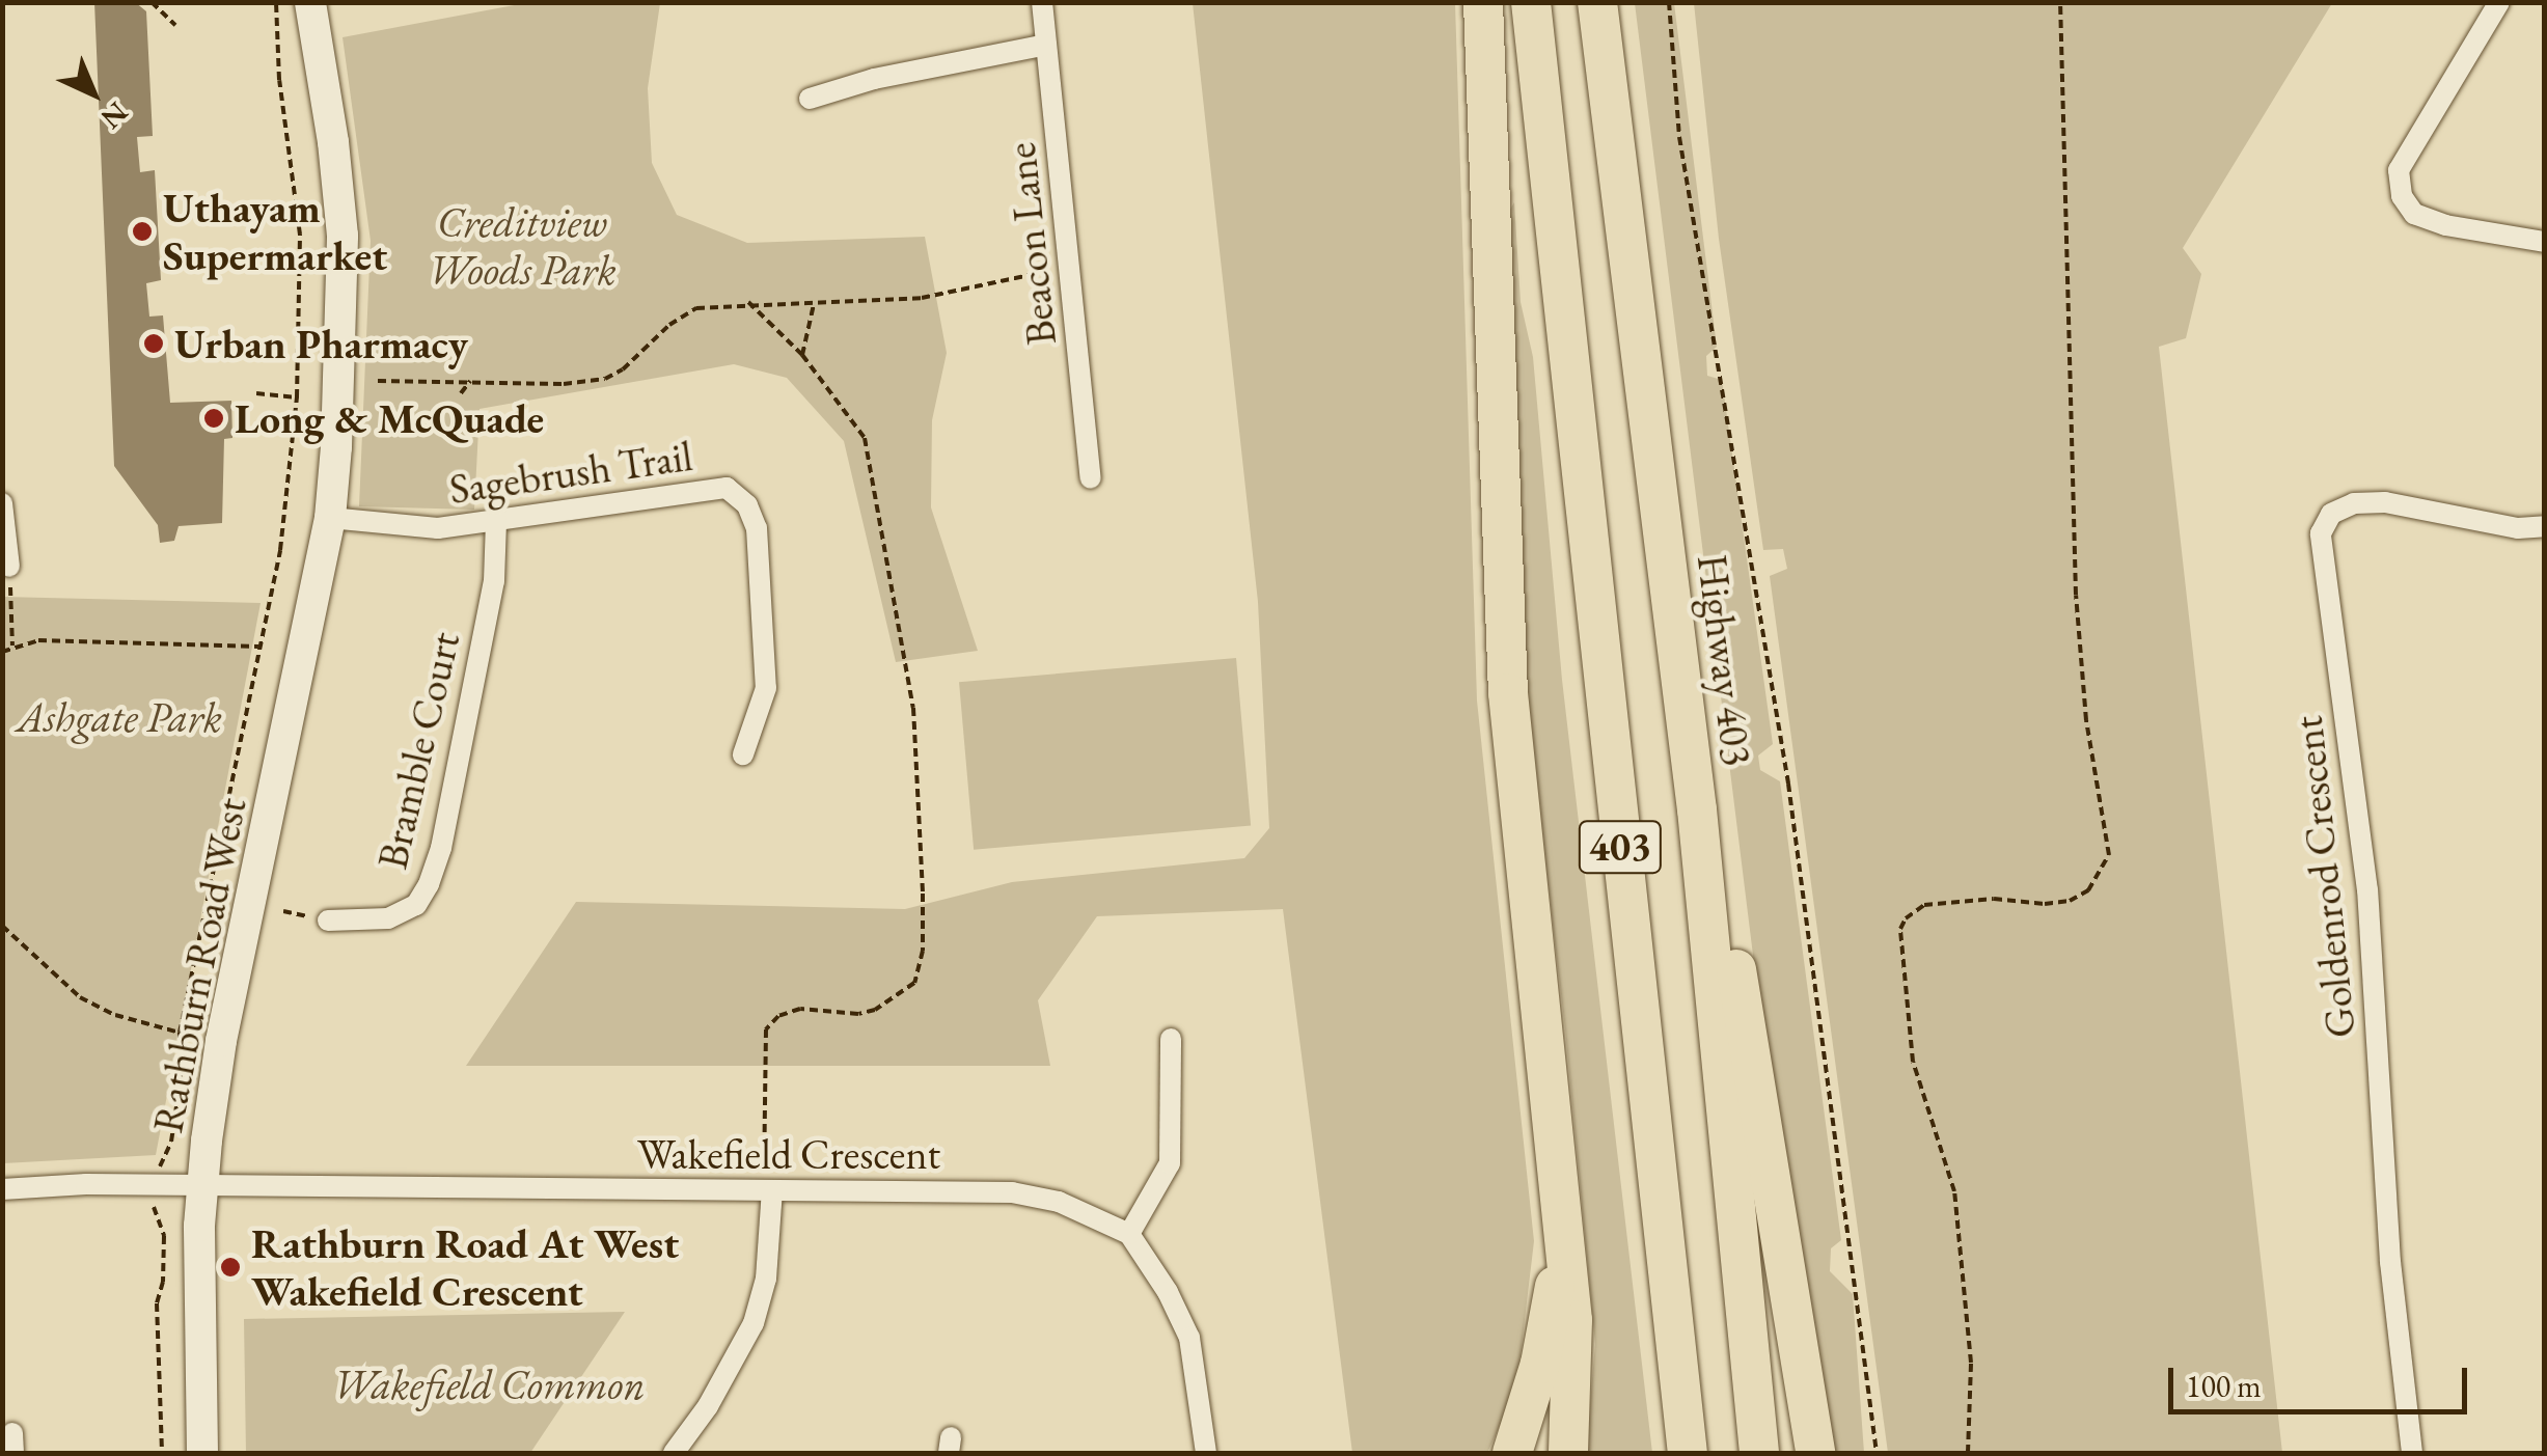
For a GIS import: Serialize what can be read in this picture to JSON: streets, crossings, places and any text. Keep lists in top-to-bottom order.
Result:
{
  "streets": {
    "highway": ["Highway 403", "403"],
    "street": [
      "Beacon Lane",
      "Sagebrush Trail",
      "Bramble Court",
      "Goldenrod Crescent",
      "Rathburn Road West",
      "Wakefield Crescent"
    ]
  },
  "crossings": [
    ["Sagebrush Trail", "Bramble Court"],
    ["Sagebrush Trail", "Rathburn Road West"],
    ["Rathburn Road West", "Wakefield Crescent"]
  ],
  "parks": ["Creditview Woods Park", "Ashgate Park", "Wakefield Common"],
  "places": [
    "Uthayam Supermarket",
    "Urban Pharmacy",
    "Long & McQuade",
    "Rathburn Road At West Wakefield Crescent"
  ],
  "scale_bar": "100 m",
  "north": "bottom right"
}
